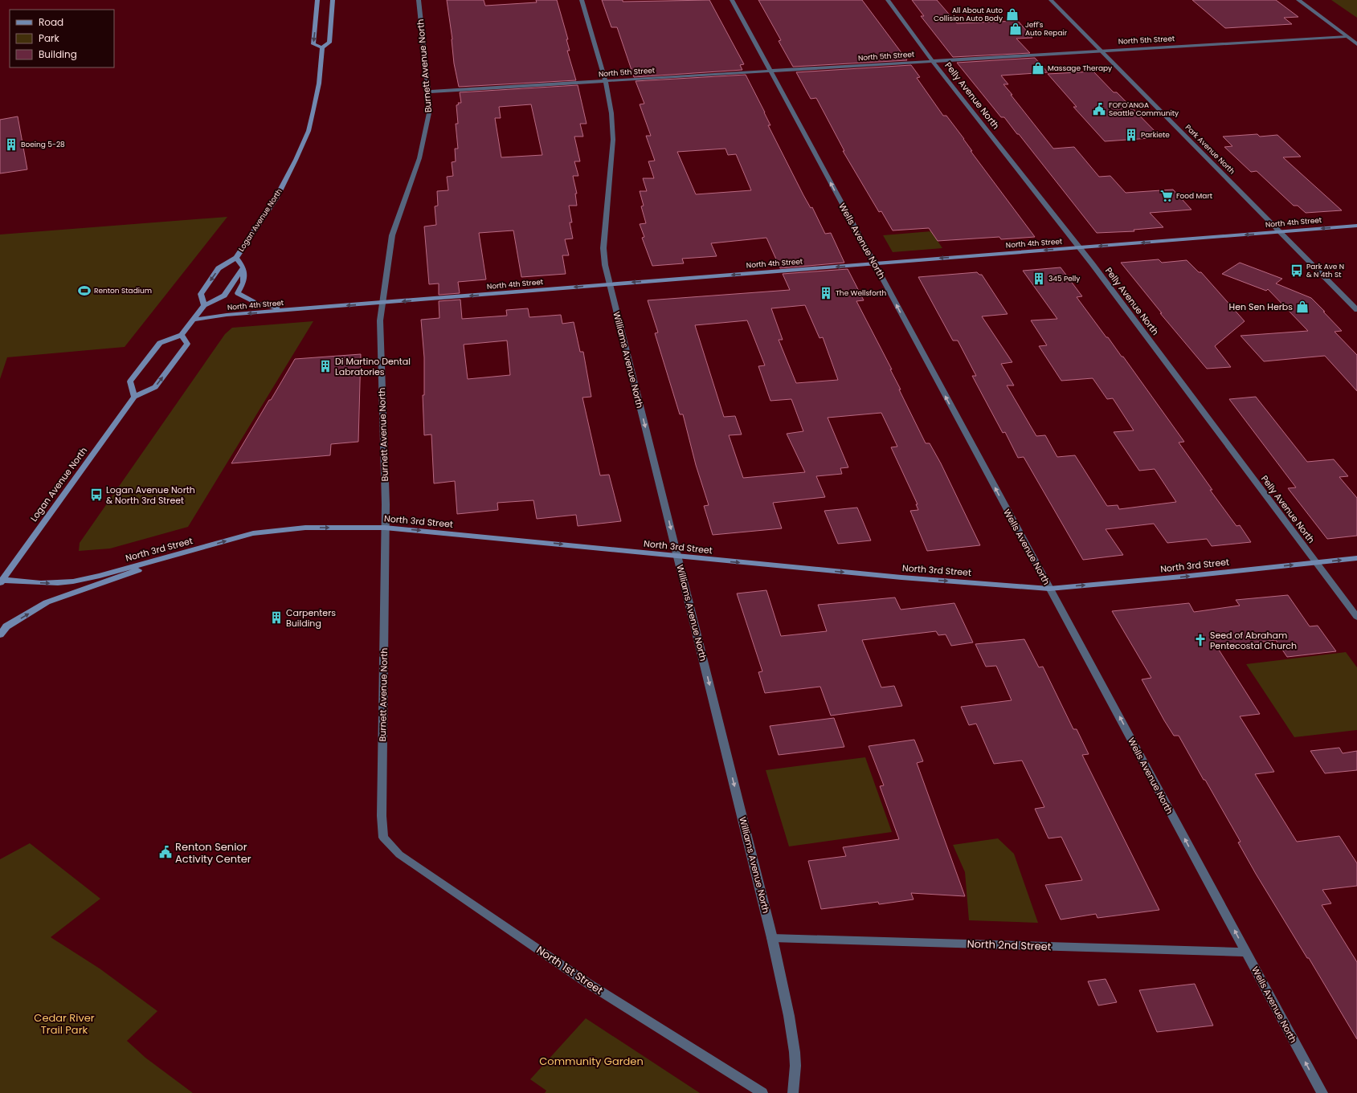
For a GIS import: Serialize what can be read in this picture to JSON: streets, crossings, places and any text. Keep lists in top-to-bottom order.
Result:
{
  "streets": {
    "main road": ["Logan Avenue North", "North 4th Street", "North 3rd Street"],
    "street": [
      "North 5th Street",
      "Burnett Avenue North",
      "Pelly Avenue North",
      "Park Avenue North",
      "Wells Avenue North",
      "Williams Avenue North",
      "North 2nd Street",
      "North 1st Street"
    ]
  },
  "crossings": [
    ["North 5th Street", "Burnett Avenue North"],
    ["North 5th Street", "Pelly Avenue North"],
    ["North 5th Street", "Park Avenue North"],
    ["North 5th Street", "Wells Avenue North"],
    ["North 5th Street", "Williams Avenue North"],
    ["Burnett Avenue North", "North 4th Street"],
    ["Burnett Avenue North", "North 3rd Street"],
    ["Burnett Avenue North", "North 1st Street"],
    ["Pelly Avenue North", "North 4th Street"],
    ["Pelly Avenue North", "North 3rd Street"],
    ["Park Avenue North", "North 4th Street"],
    ["Logan Avenue North", "North 3rd Street"],
    ["North 4th Street", "Wells Avenue North"],
    ["North 4th Street", "Williams Avenue North"],
    ["Wells Avenue North", "North 3rd Street"],
    ["Wells Avenue North", "North 2nd Street"],
    ["Williams Avenue North", "North 3rd Street"],
    ["Williams Avenue North", "North 2nd Street"]
  ],
  "one_way": [
    "North 4th Street",
    "Wells Avenue North",
    "Williams Avenue North",
    "North 3rd Street"
  ],
  "parks": ["Cedar River Trail Park", "Community Garden"],
  "places": {
    "shop": [
      "All About Auto Collision Auto Body",
      "Jeff's Auto Repair",
      "Massage Therapy",
      "Hen Sen Herbs"
    ],
    "public building": ["FOFO'ANGA Seattle Community", "Renton Senior Activity Center"],
    "building": [
      "Parkiete",
      "Boeing 5-28",
      "345 Pelly",
      "The Wellsforth",
      "Di Martino Dental Labratories",
      "Carpenters Building"
    ],
    "supermarket": ["Food Mart"],
    "bus stop": ["Park Ave N & N 4th St", "Logan Avenue North & North 3rd Street"],
    "sports": ["Renton Stadium"],
    "church": ["Seed of Abraham Pentecostal Church"]
  },
  "legend": ["Road", "Park", "Building"]
}
